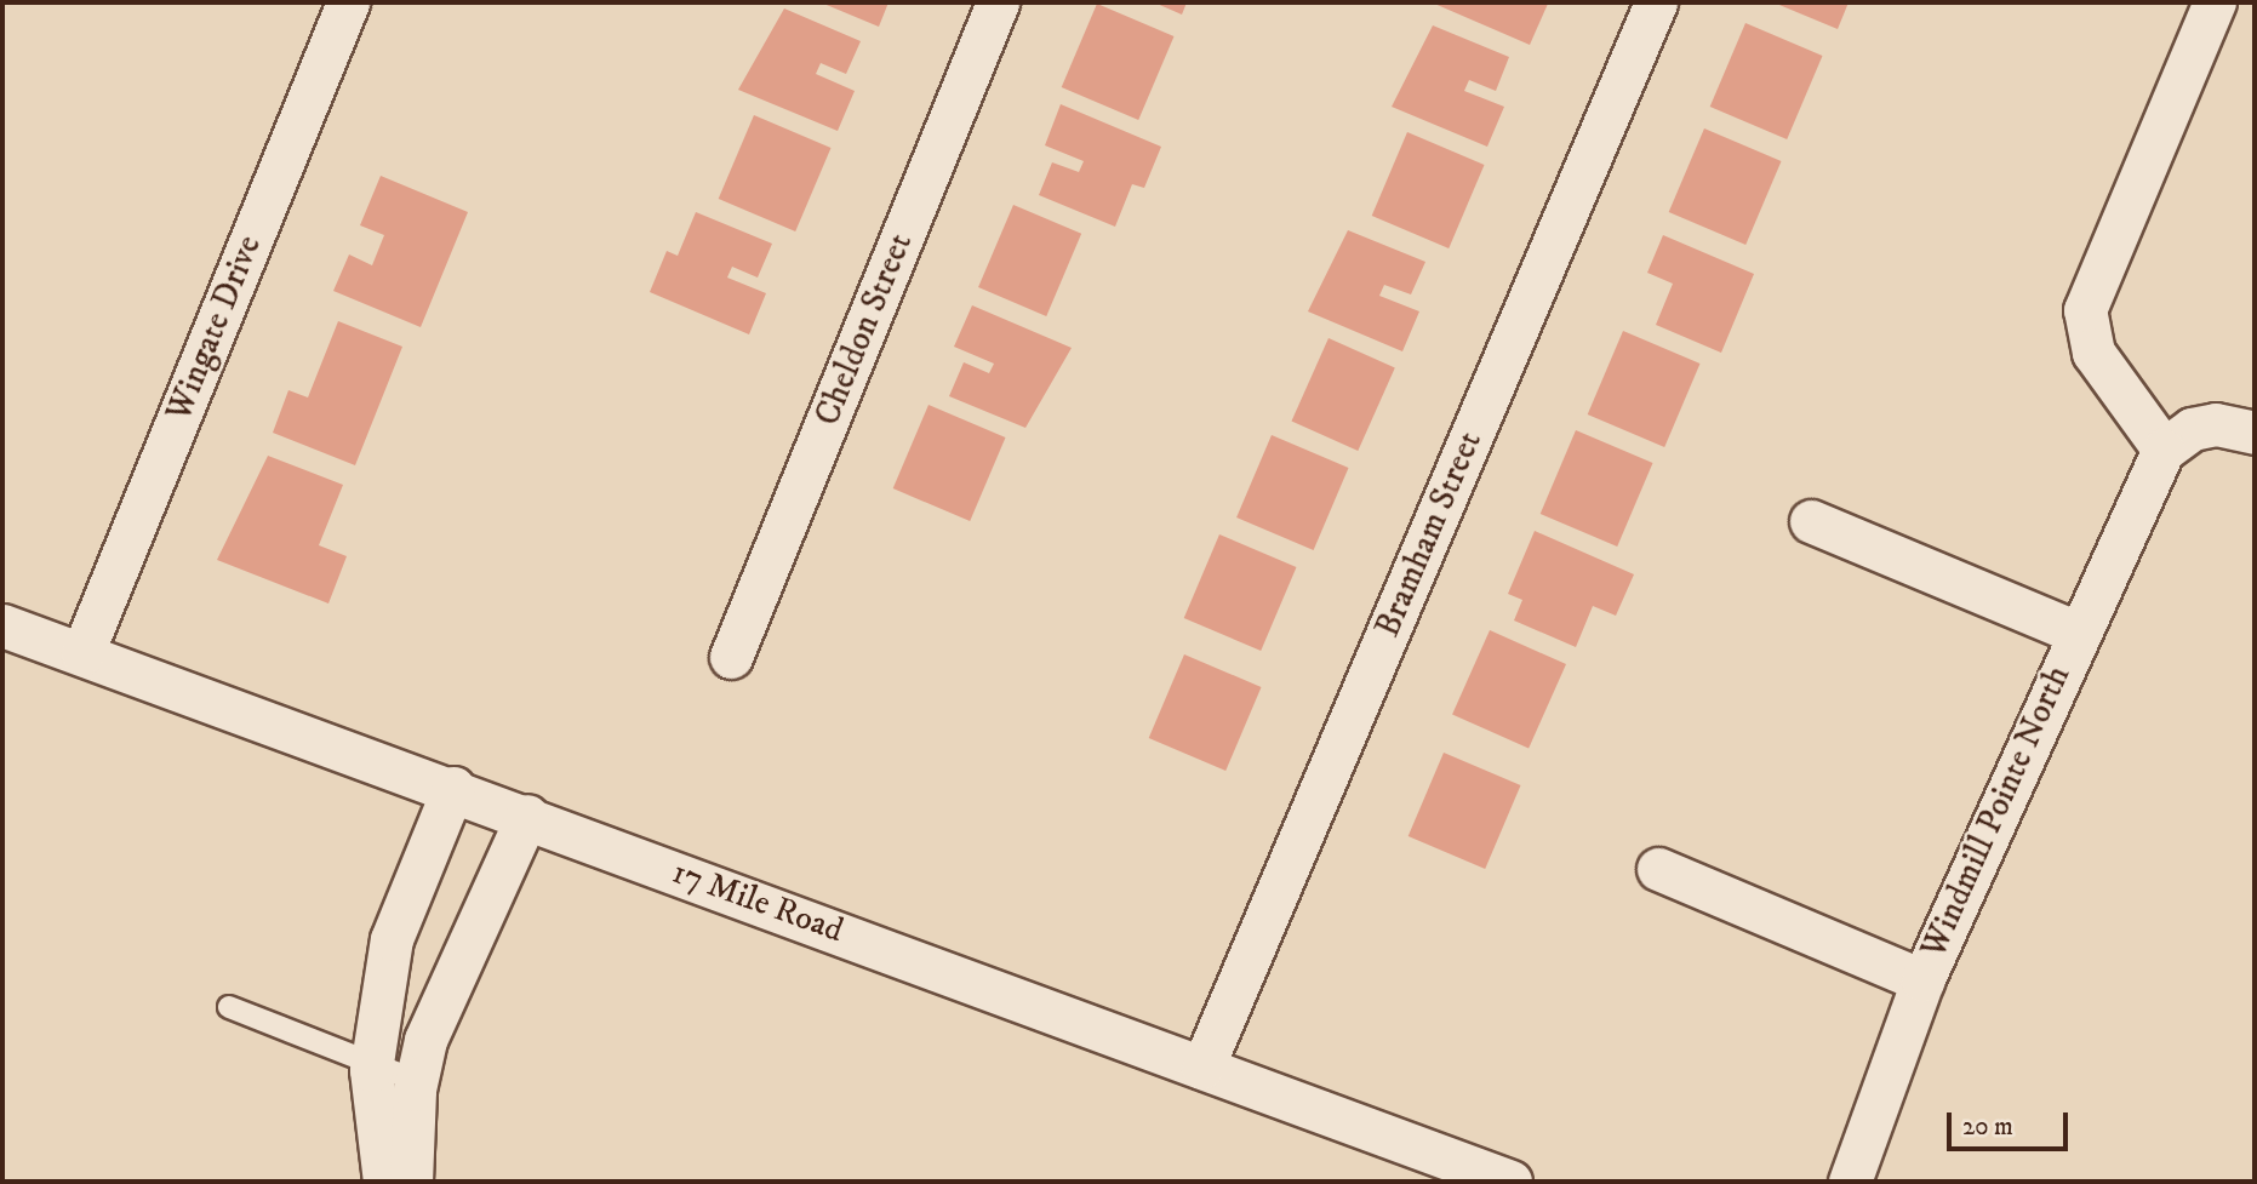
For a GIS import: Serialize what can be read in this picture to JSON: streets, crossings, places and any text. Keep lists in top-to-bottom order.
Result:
{
  "streets": {
    "street": [
      "Wingate Drive",
      "Cheldon Street",
      "Bramham Street",
      "Windmill Pointe North",
      "17 Mile Road"
    ]
  },
  "crossings": [
    ["Wingate Drive", "17 Mile Road"],
    ["Bramham Street", "17 Mile Road"]
  ],
  "scale_bar": "20 m"
}
